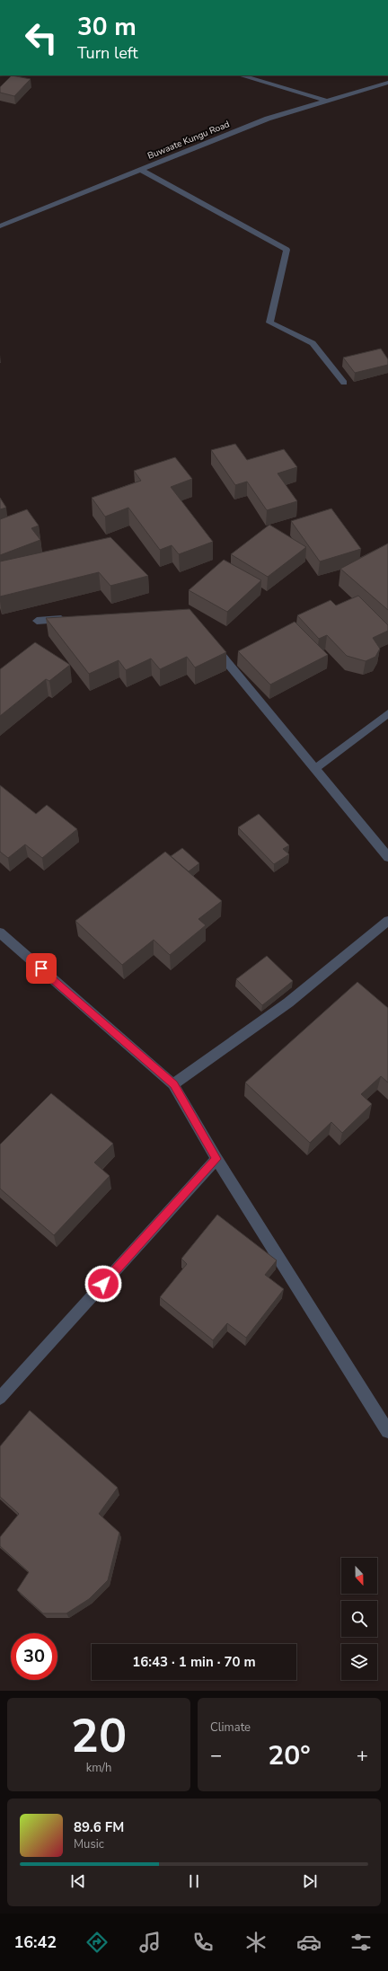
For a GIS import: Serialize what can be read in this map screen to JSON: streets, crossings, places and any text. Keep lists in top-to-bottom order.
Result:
{
  "streets": {
    "street": ["Buwaate Kungu Road"]
  },
  "north": "bottom",
  "page": {
    "turn": ["30 m", "Turn left"],
    "limit": "30",
    "trip": "16:43 · 1 min · 70 m",
    "tile": [
      ["20", "km/h"],
      "Climate"
    ],
    "heat": ["−", "20°", "+"],
    "song": ["89.6 FM", "Music"],
    "tabs": "16:42"
  }
}
